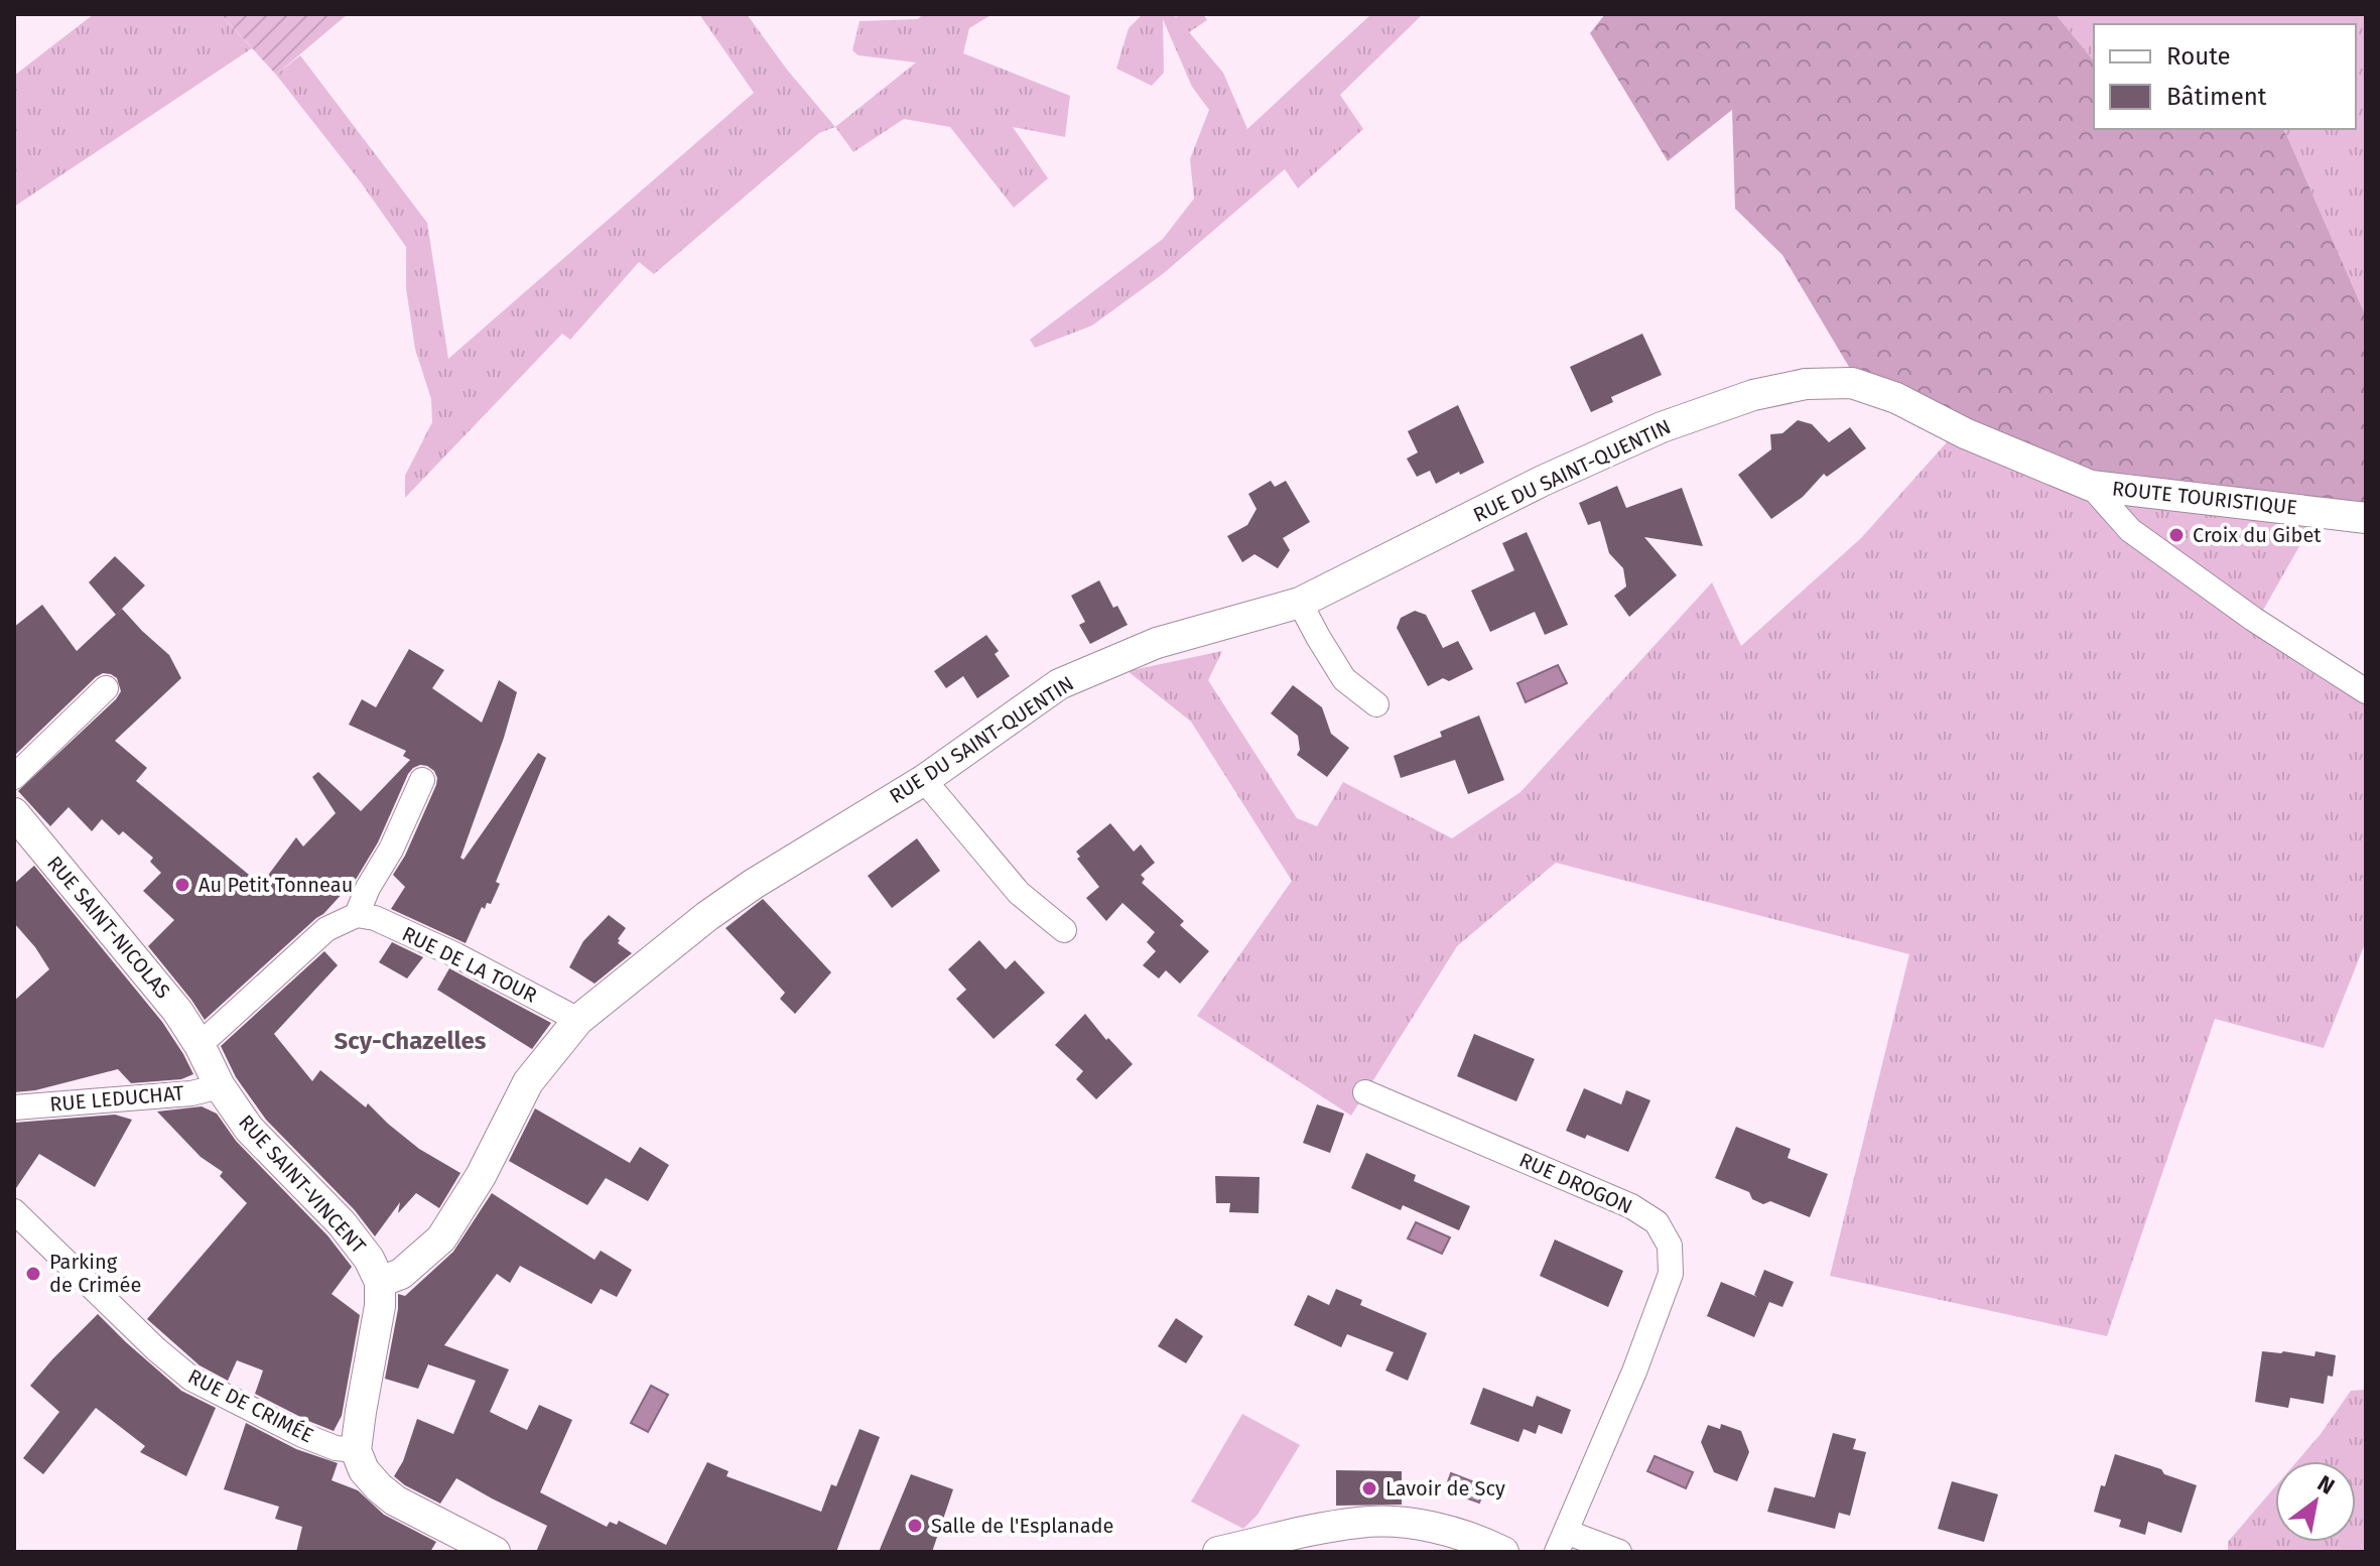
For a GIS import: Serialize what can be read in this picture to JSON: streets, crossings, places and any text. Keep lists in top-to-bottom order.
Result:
{
  "streets": {
    "street": [
      "RUE DU SAINT-QUENTIN",
      "ROUTE TOURISTIQUE",
      "RUE SAINT-NICOLAS",
      "RUE DE LA TOUR",
      "RUE LEDUCHAT",
      "RUE DROGON",
      "RUE SAINT-VINCENT",
      "RUE DE CRIMÉE"
    ]
  },
  "crossings": [
    ["RUE DU SAINT-QUENTIN", "ROUTE TOURISTIQUE"],
    ["RUE DU SAINT-QUENTIN", "RUE DE LA TOUR"],
    ["RUE DU SAINT-QUENTIN", "RUE SAINT-VINCENT"],
    ["RUE SAINT-NICOLAS", "RUE SAINT-VINCENT"],
    ["RUE LEDUCHAT", "RUE SAINT-VINCENT"]
  ],
  "districts": ["Scy-Chazelles"],
  "places": [
    "Croix du Gibet",
    "Au Petit Tonneau",
    "Parking de Crimée",
    "Lavoir de Scy",
    "Salle de l'Esplanade"
  ],
  "legend": ["Route", "Bâtiment"],
  "north": "top right"
}
